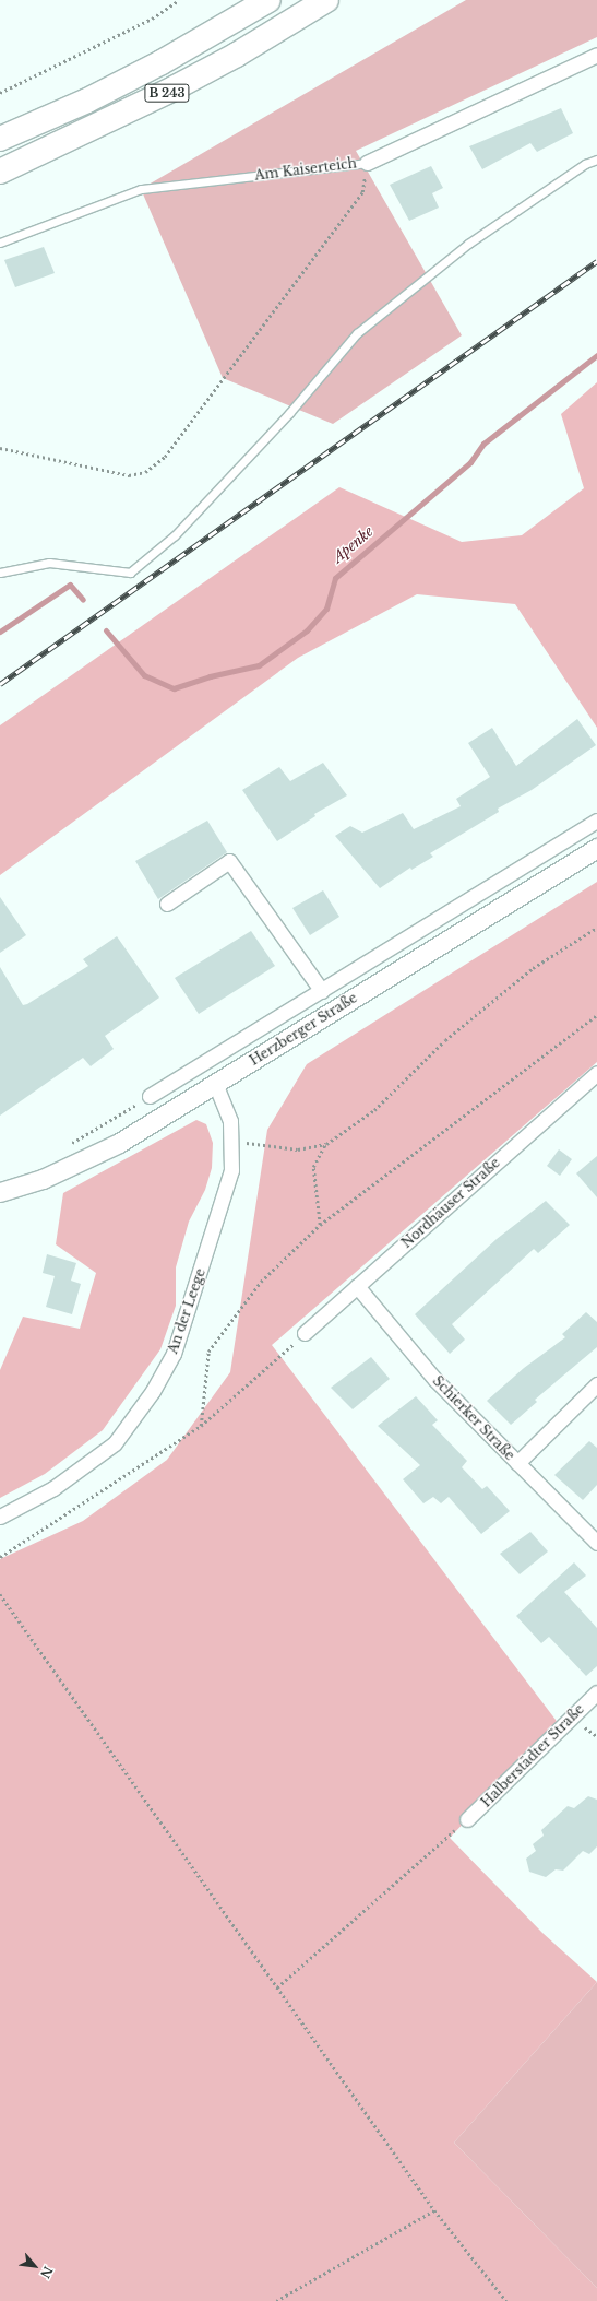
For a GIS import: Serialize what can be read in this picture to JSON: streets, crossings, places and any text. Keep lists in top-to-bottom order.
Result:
{
  "streets": {
    "highway": ["B 243"],
    "street": [
      "Am Kaiserteich",
      "Herzberger Straße",
      "Nordhäuser Straße",
      "An der Leege",
      "Schierker Straße",
      "Halberstädter Straße"
    ]
  },
  "crossings": [
    ["Herzberger Straße", "An der Leege"],
    ["Nordhäuser Straße", "Schierker Straße"]
  ],
  "water": ["Apenke"],
  "north": "bottom right"
}
